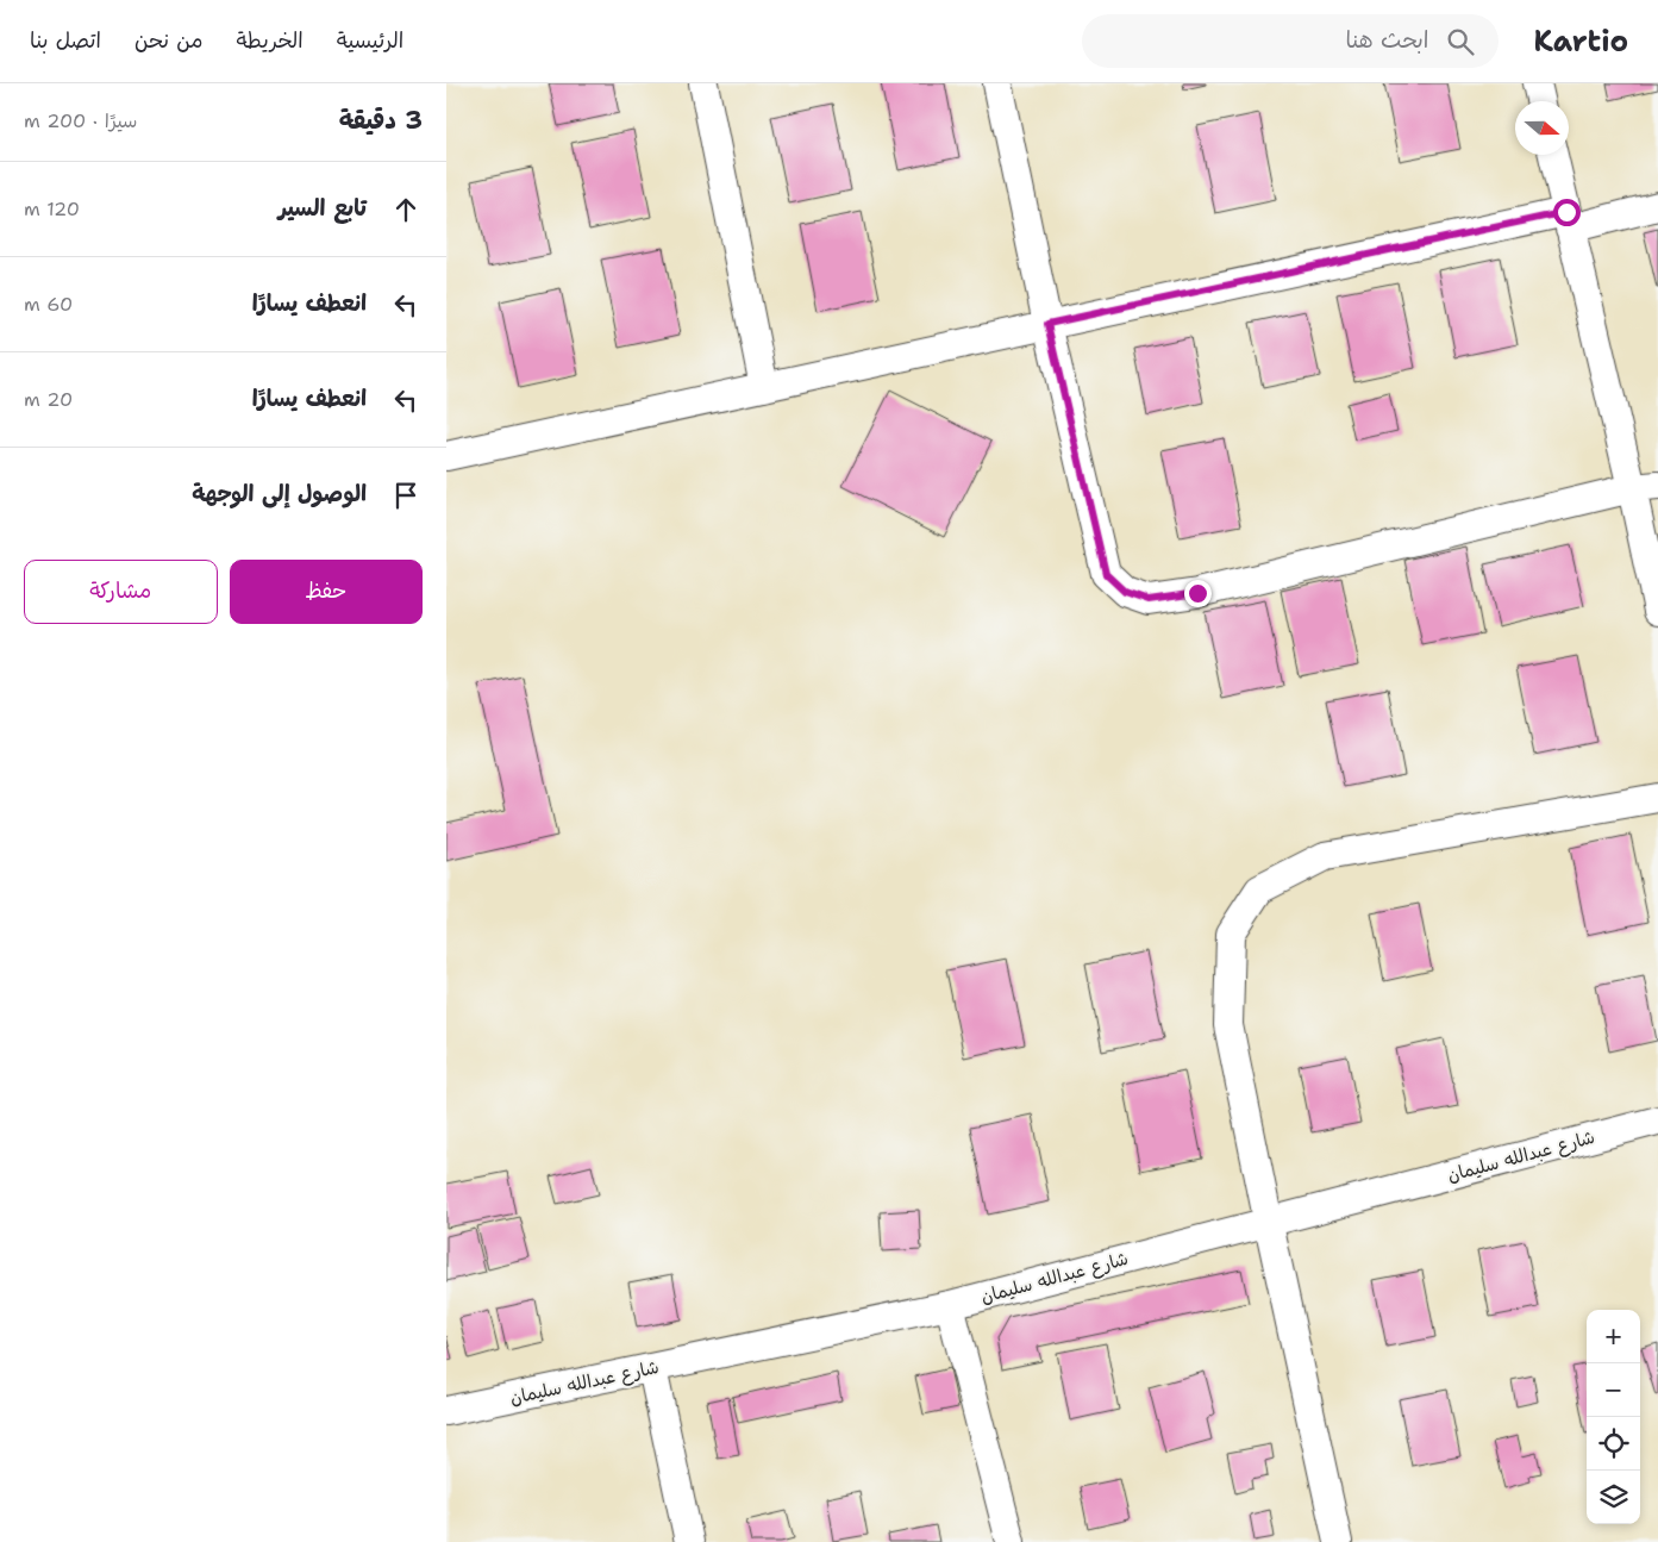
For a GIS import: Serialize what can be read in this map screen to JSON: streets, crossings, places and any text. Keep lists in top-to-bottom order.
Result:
{
  "streets": {
    "street": ["شارع عبدالله سليمان"]
  },
  "north": "right",
  "page": {
    "header": "Kartio",
    "search": "ابحث هنا",
    "nav": [
      "الرئيسية",
      "الخريطة",
      "من نحن",
      "اتصل بنا"
    ],
    "heading": ["3 دقيقة", "سيرًا · 200 m"],
    "list": [
      ["تابع السير", "120 m"],
      ["انعطف يسارًا", "60 m"],
      ["انعطف يسارًا", "20 m"],
      "الوصول إلى الوجهة"
    ],
    "buttons": ["حفظ", "مشاركة"],
    "map_buttons": ["+", "−"]
  }
}
